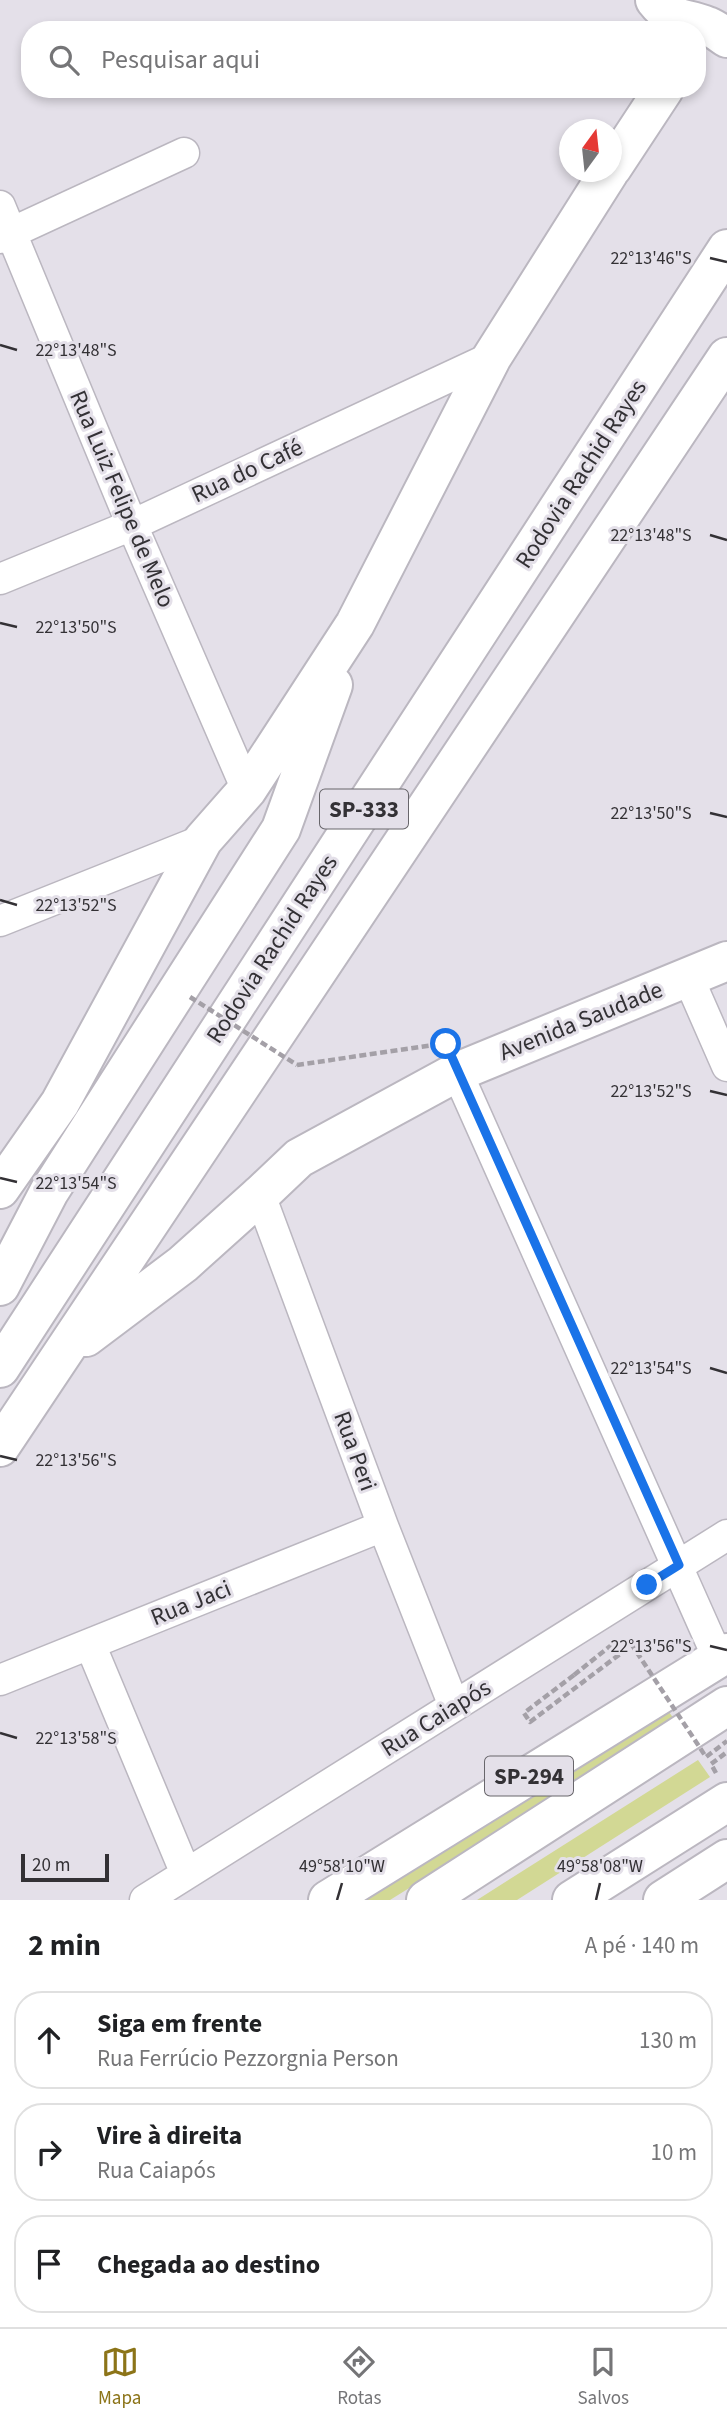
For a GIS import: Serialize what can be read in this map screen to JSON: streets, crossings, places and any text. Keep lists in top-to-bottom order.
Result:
{
  "streets": {
    "main road": [
      "Rodovia Rachid Rayes",
      "SP-333",
      "Avenida Saudade",
      "SP-294"
    ],
    "street": [
      "Rua do Café",
      "Rua Luiz Felipe de Melo",
      "Rua Peri",
      "Rua Jaci",
      "Rua Caiapós"
    ]
  },
  "crossings": [
    ["Rua do Café", "Rua Luiz Felipe de Melo"],
    ["Rodovia Rachid Rayes", "Avenida Saudade"],
    ["Avenida Saudade", "Rua Peri"],
    ["Rua Peri", "Rua Jaci"],
    ["Rua Peri", "Rua Caiapós"]
  ],
  "scale_bar": "20 m",
  "north": "top",
  "page": {
    "search": "Pesquisar aqui",
    "scale": "20 m",
    "heading": ["2 min", "A pé · 140 m"],
    "list": [
      ["Siga em frente", "Rua Ferrúcio Pezzorgnia Person", "130 m"],
      ["Vire à direita", "Rua Caiapós", "10 m"],
      "Chegada ao destino"
    ],
    "nav": ["Mapa", "Rotas", "Salvos"]
  },
  "coordinates": [
    "22°13'46\"S",
    "22°13'48\"S",
    "22°13'50\"S",
    "22°13'52\"S",
    "22°13'54\"S",
    "22°13'56\"S",
    "22°13'58\"S",
    "49°58'10\"W",
    "49°58'08\"W"
  ]
}
